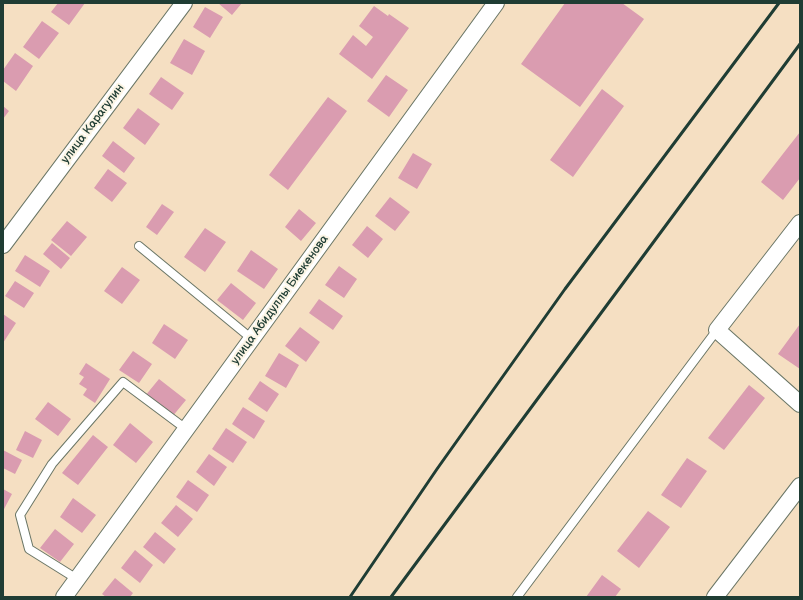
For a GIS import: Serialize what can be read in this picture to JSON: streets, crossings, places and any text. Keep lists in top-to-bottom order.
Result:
{
  "streets": {
    "street": ["улица Карагулин", "улица Абидуллы Биекенова"]
  }
}
